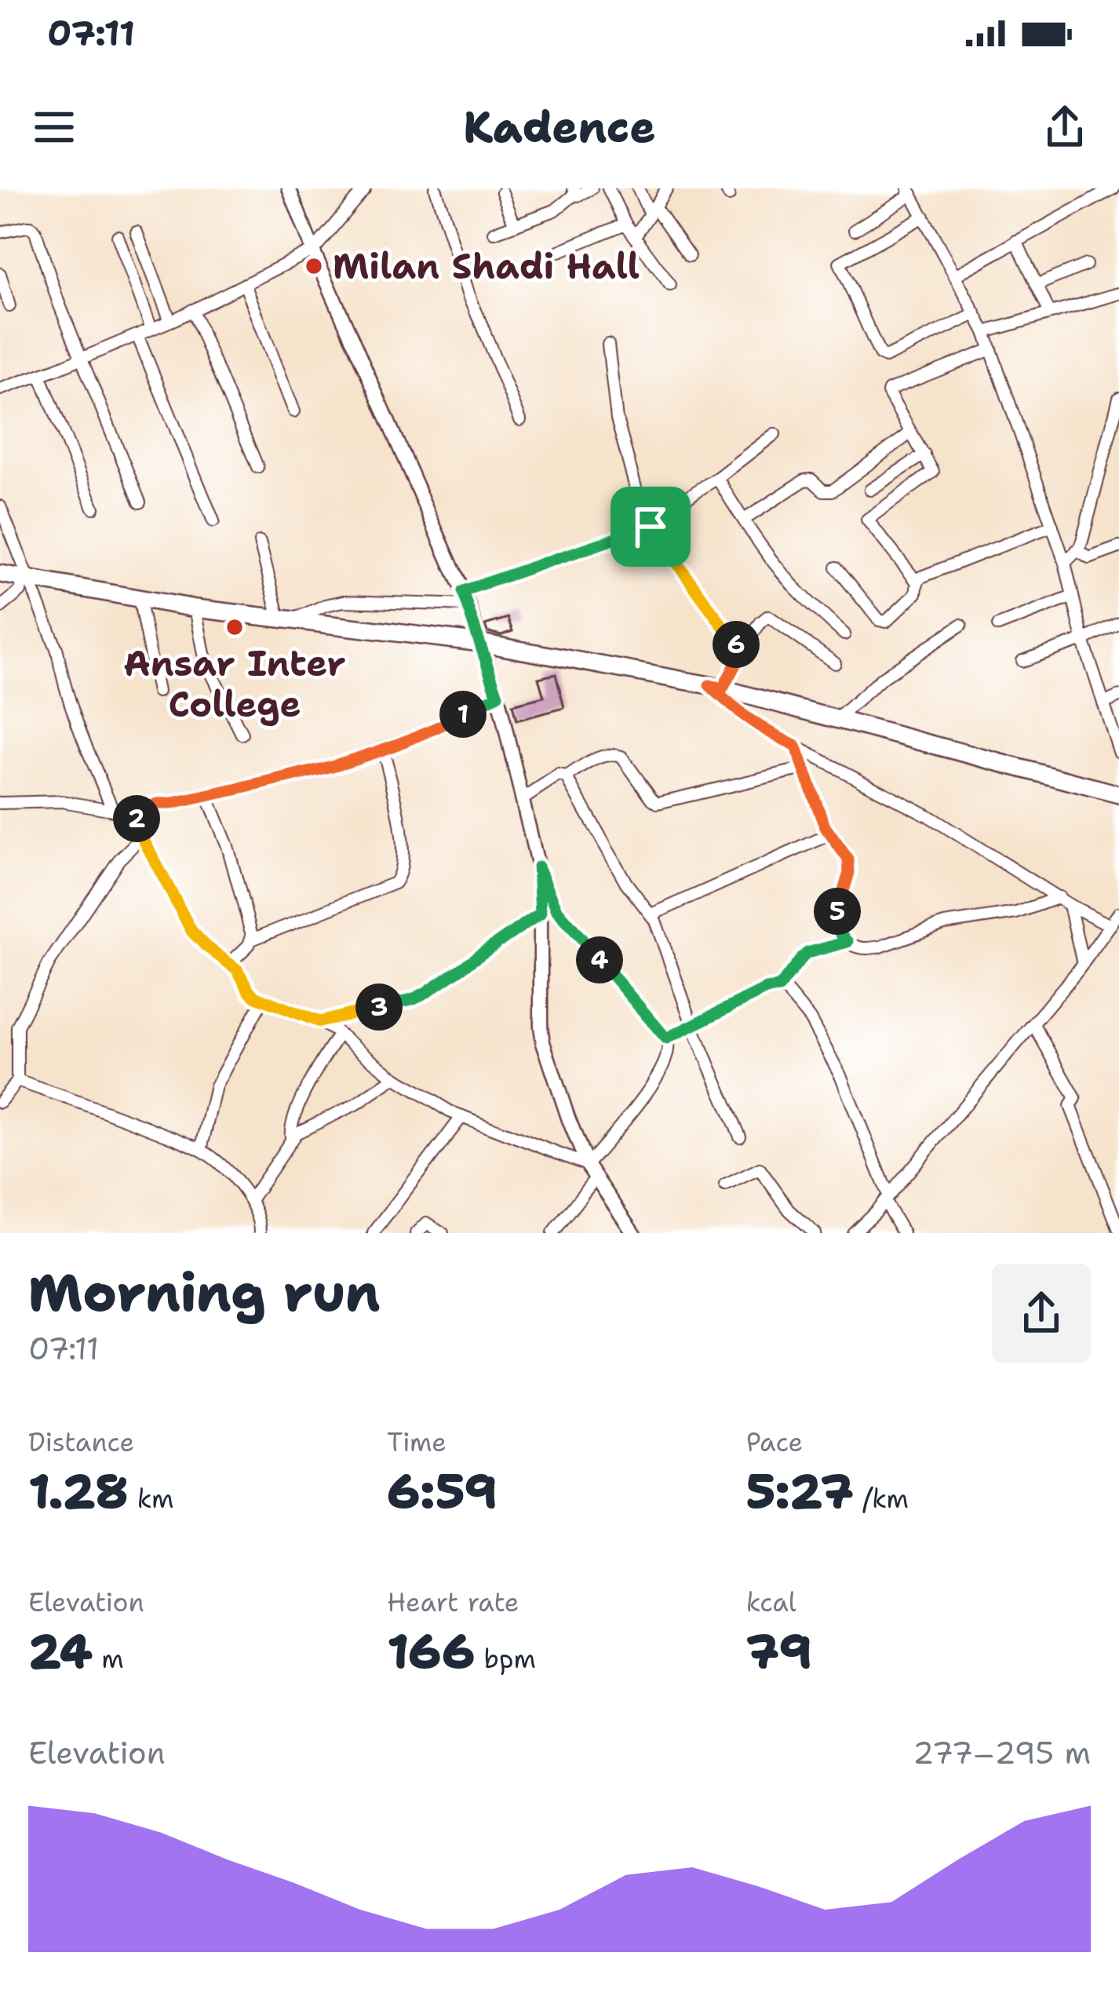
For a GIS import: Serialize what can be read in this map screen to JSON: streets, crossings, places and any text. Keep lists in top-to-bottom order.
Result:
{
  "places": ["Milan Shadi Hall", "Ansar Inter College"],
  "page": {
    "status": "07:11",
    "header": "Kadence",
    "pins": [
      "6",
      "1",
      "2",
      "5",
      "4",
      "3"
    ],
    "heading": ["Morning run", "07:11"],
    "stats": [
      ["Distance", "1.28 km"],
      ["Time", "6:59"],
      ["Pace", "5:27 /km"],
      ["Elevation", "24 m"],
      ["Heart rate", "166 bpm"],
      ["kcal", "79"]
    ],
    "chart": ["Elevation", "277–295 m"]
  }
}
